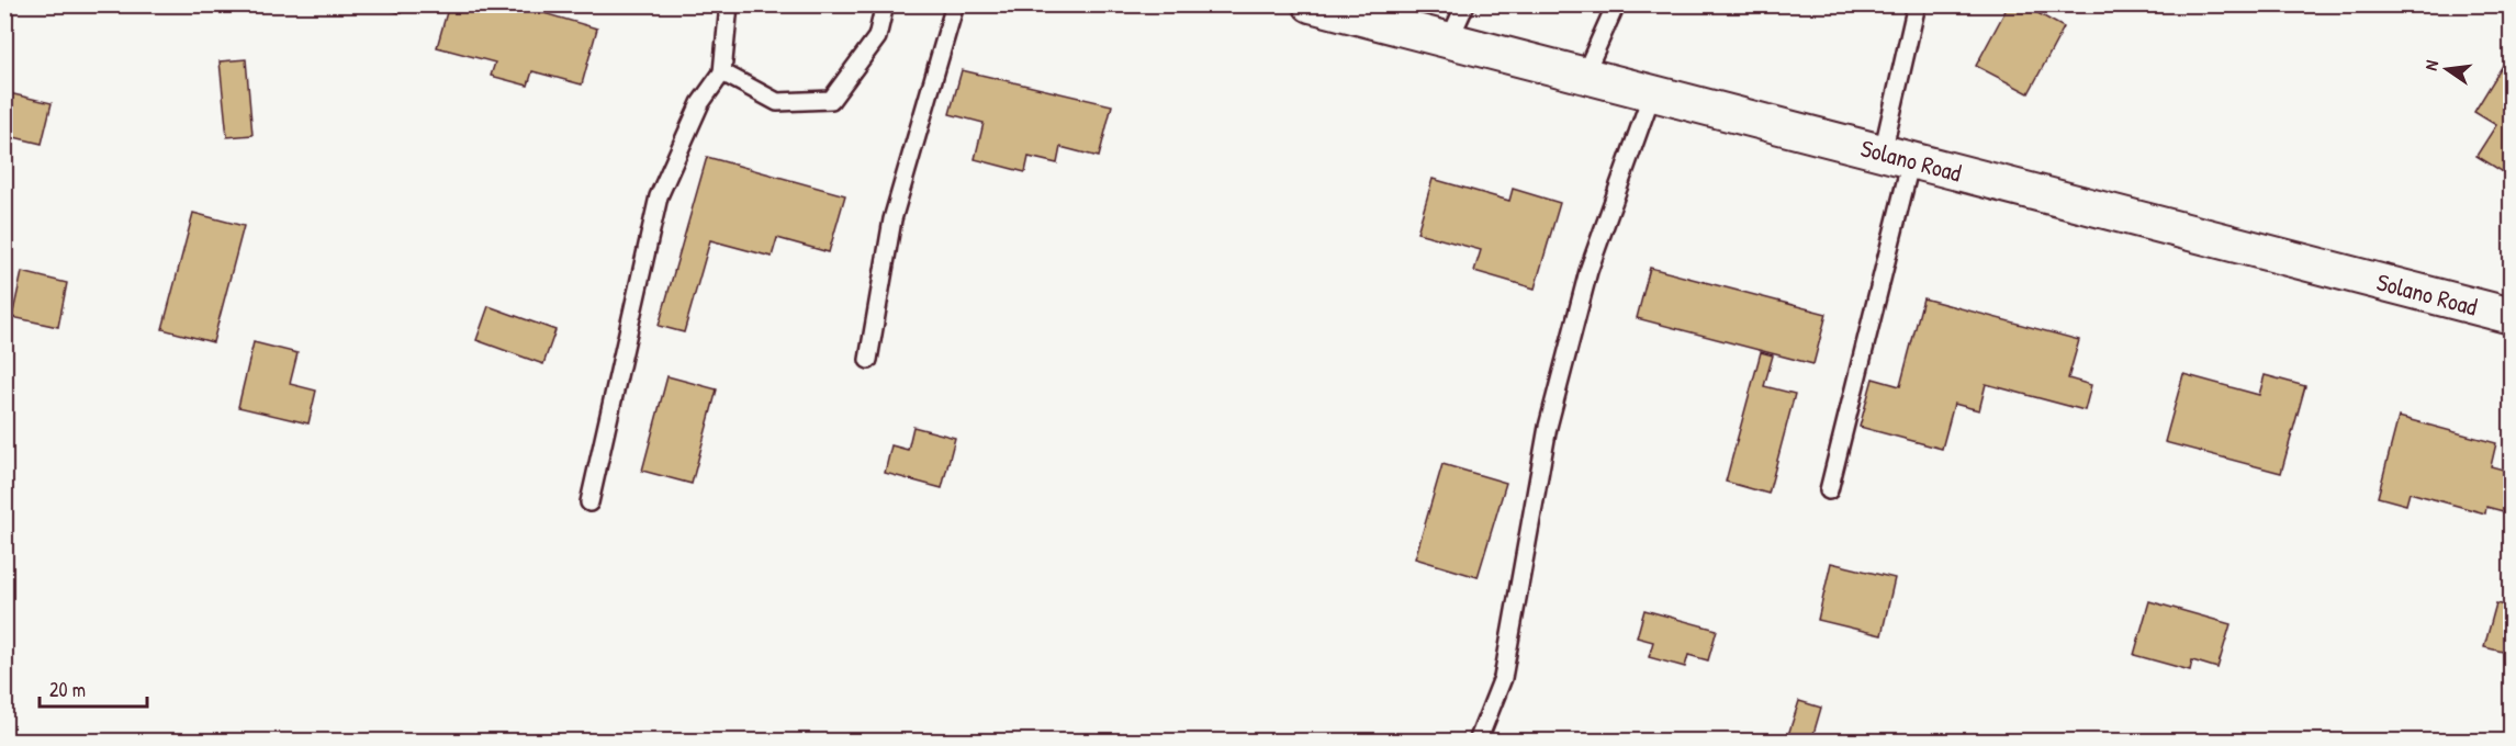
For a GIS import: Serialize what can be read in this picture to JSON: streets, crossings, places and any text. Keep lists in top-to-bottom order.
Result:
{
  "streets": {
    "street": ["Solano Road"]
  },
  "scale_bar": "20 m",
  "north": "left"
}
